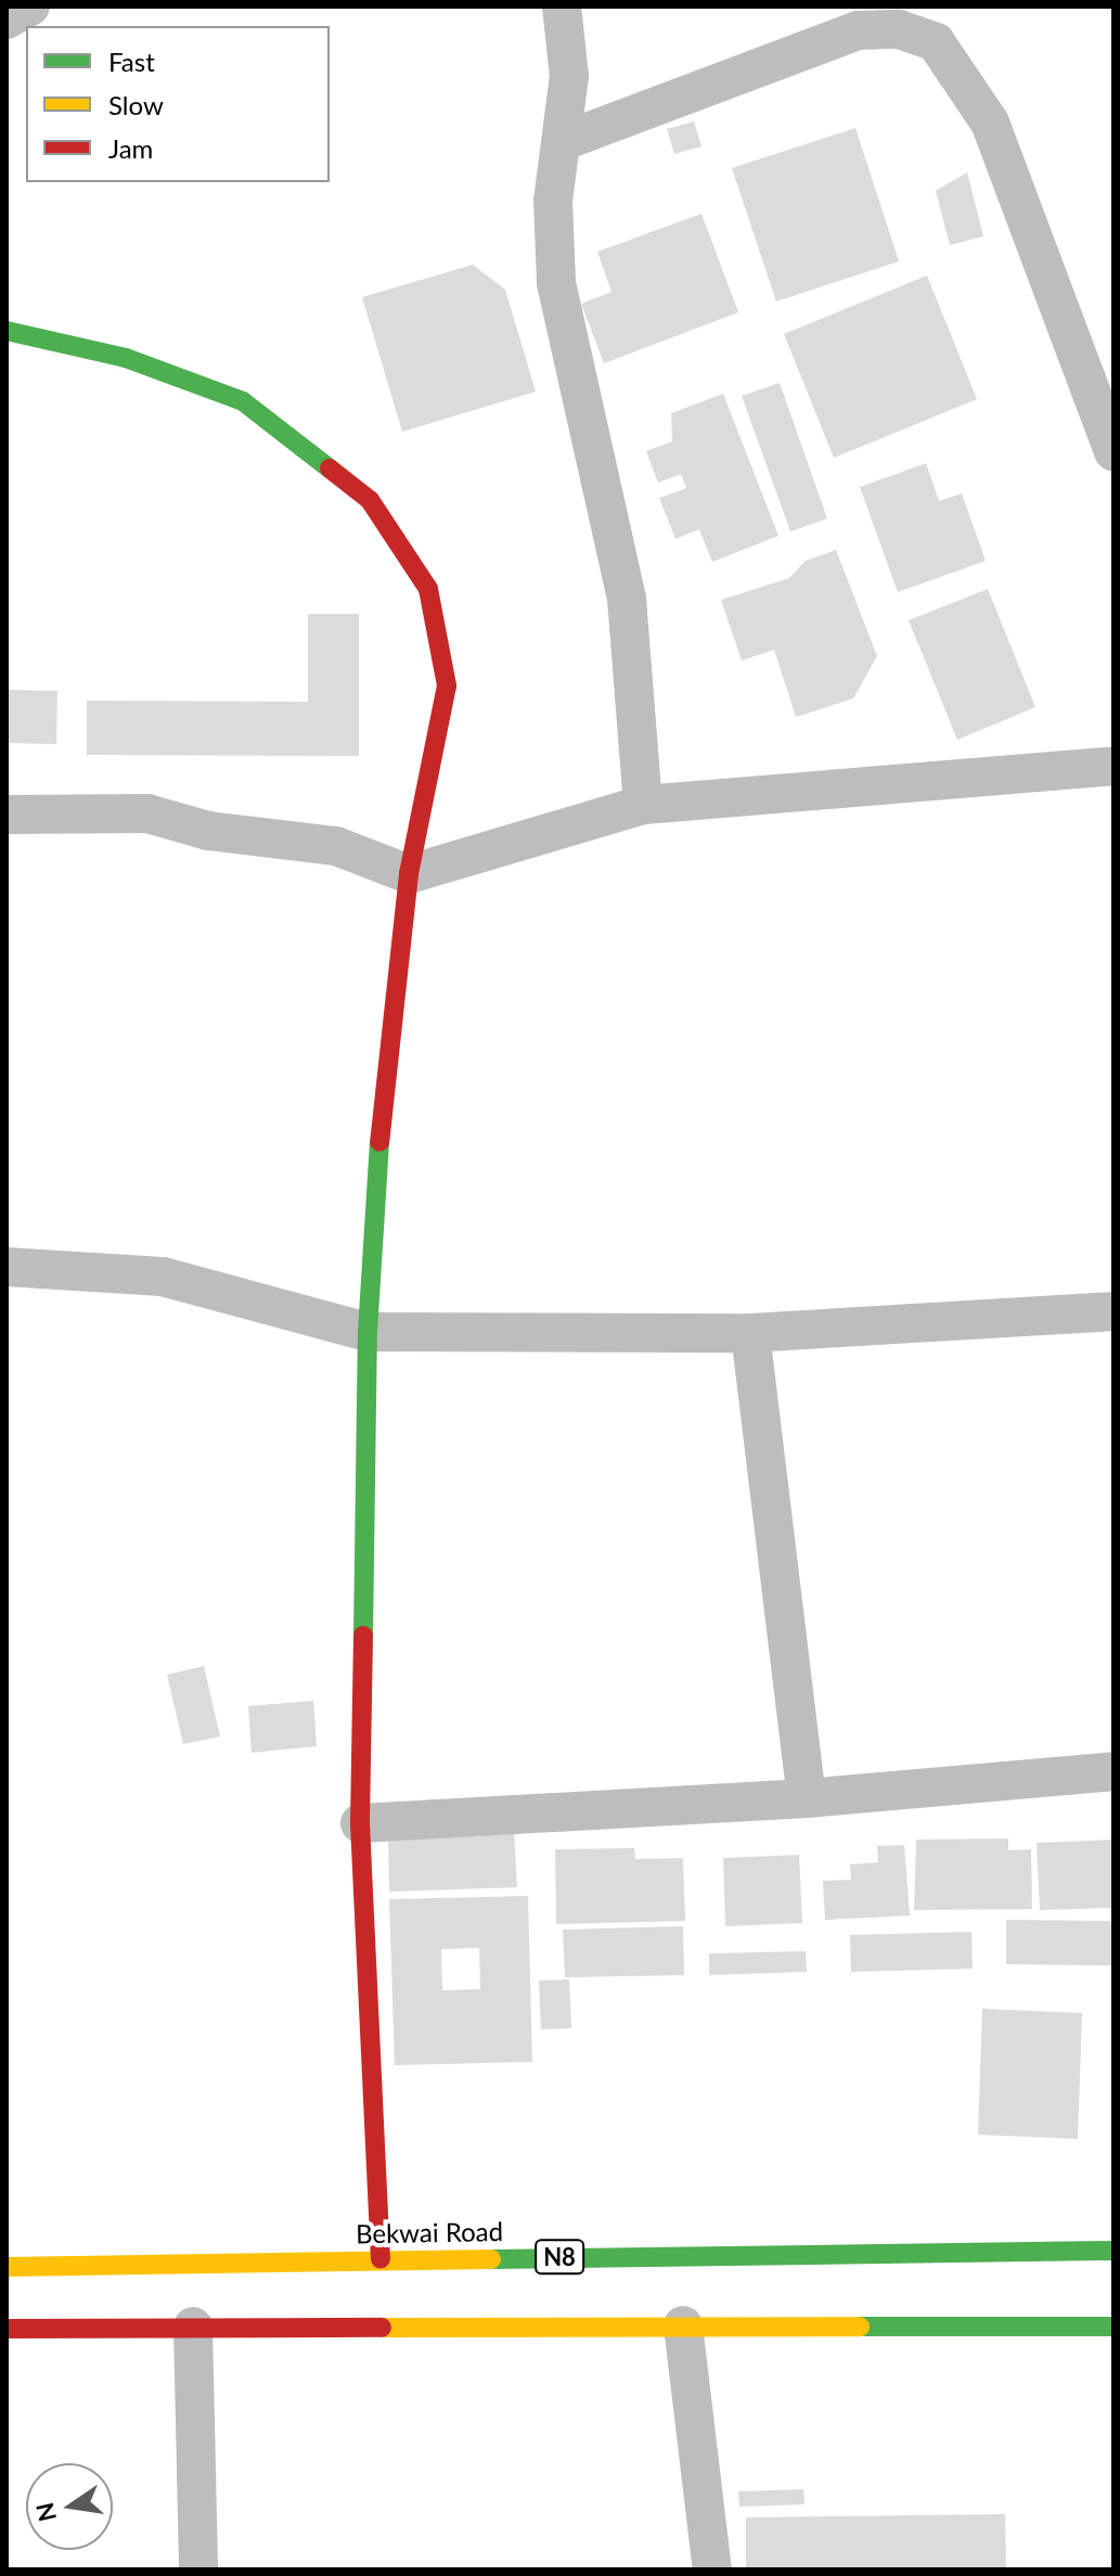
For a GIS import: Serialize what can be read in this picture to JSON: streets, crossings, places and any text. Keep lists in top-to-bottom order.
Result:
{
  "streets": {
    "main road": ["Bekwai Road", "N8"]
  },
  "legend": ["Fast", "Slow", "Jam"],
  "north": "left"
}
